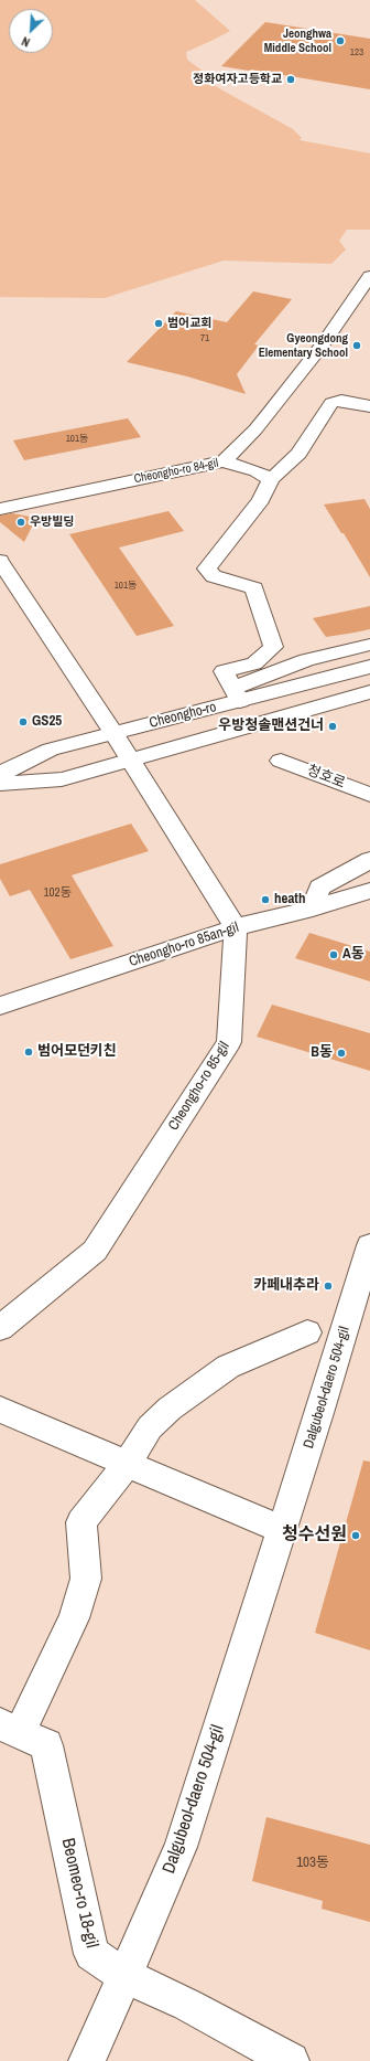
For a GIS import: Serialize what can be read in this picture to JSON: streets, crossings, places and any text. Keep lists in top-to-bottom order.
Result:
{
  "streets": {
    "street": [
      "Cheongho-ro 84-gil",
      "Cheongho-ro",
      "청호로",
      "Cheongho-ro 85an-gil",
      "Cheongho-ro 85-gil",
      "Dalgubeol-daero 504-gil",
      "Beomeo-ro 18-gil"
    ]
  },
  "crossings": [
    ["Cheongho-ro 85an-gil", "Cheongho-ro 85-gil"],
    ["Dalgubeol-daero 504-gil", "Beomeo-ro 18-gil"]
  ],
  "places": [
    "Jeonghwa Middle School",
    "정화여자고등학교",
    "범어교회",
    "Gyeongdong Elementary School",
    "우방빌딩",
    "GS25",
    "우방청솔맨션건너",
    "heath",
    "A동",
    "범어모던키친",
    "B동",
    "카페내추라",
    "청수선원"
  ],
  "house_numbers": [
    "123",
    "71",
    "101동",
    "101동",
    "102동",
    "103동"
  ],
  "north": "bottom left"
}
